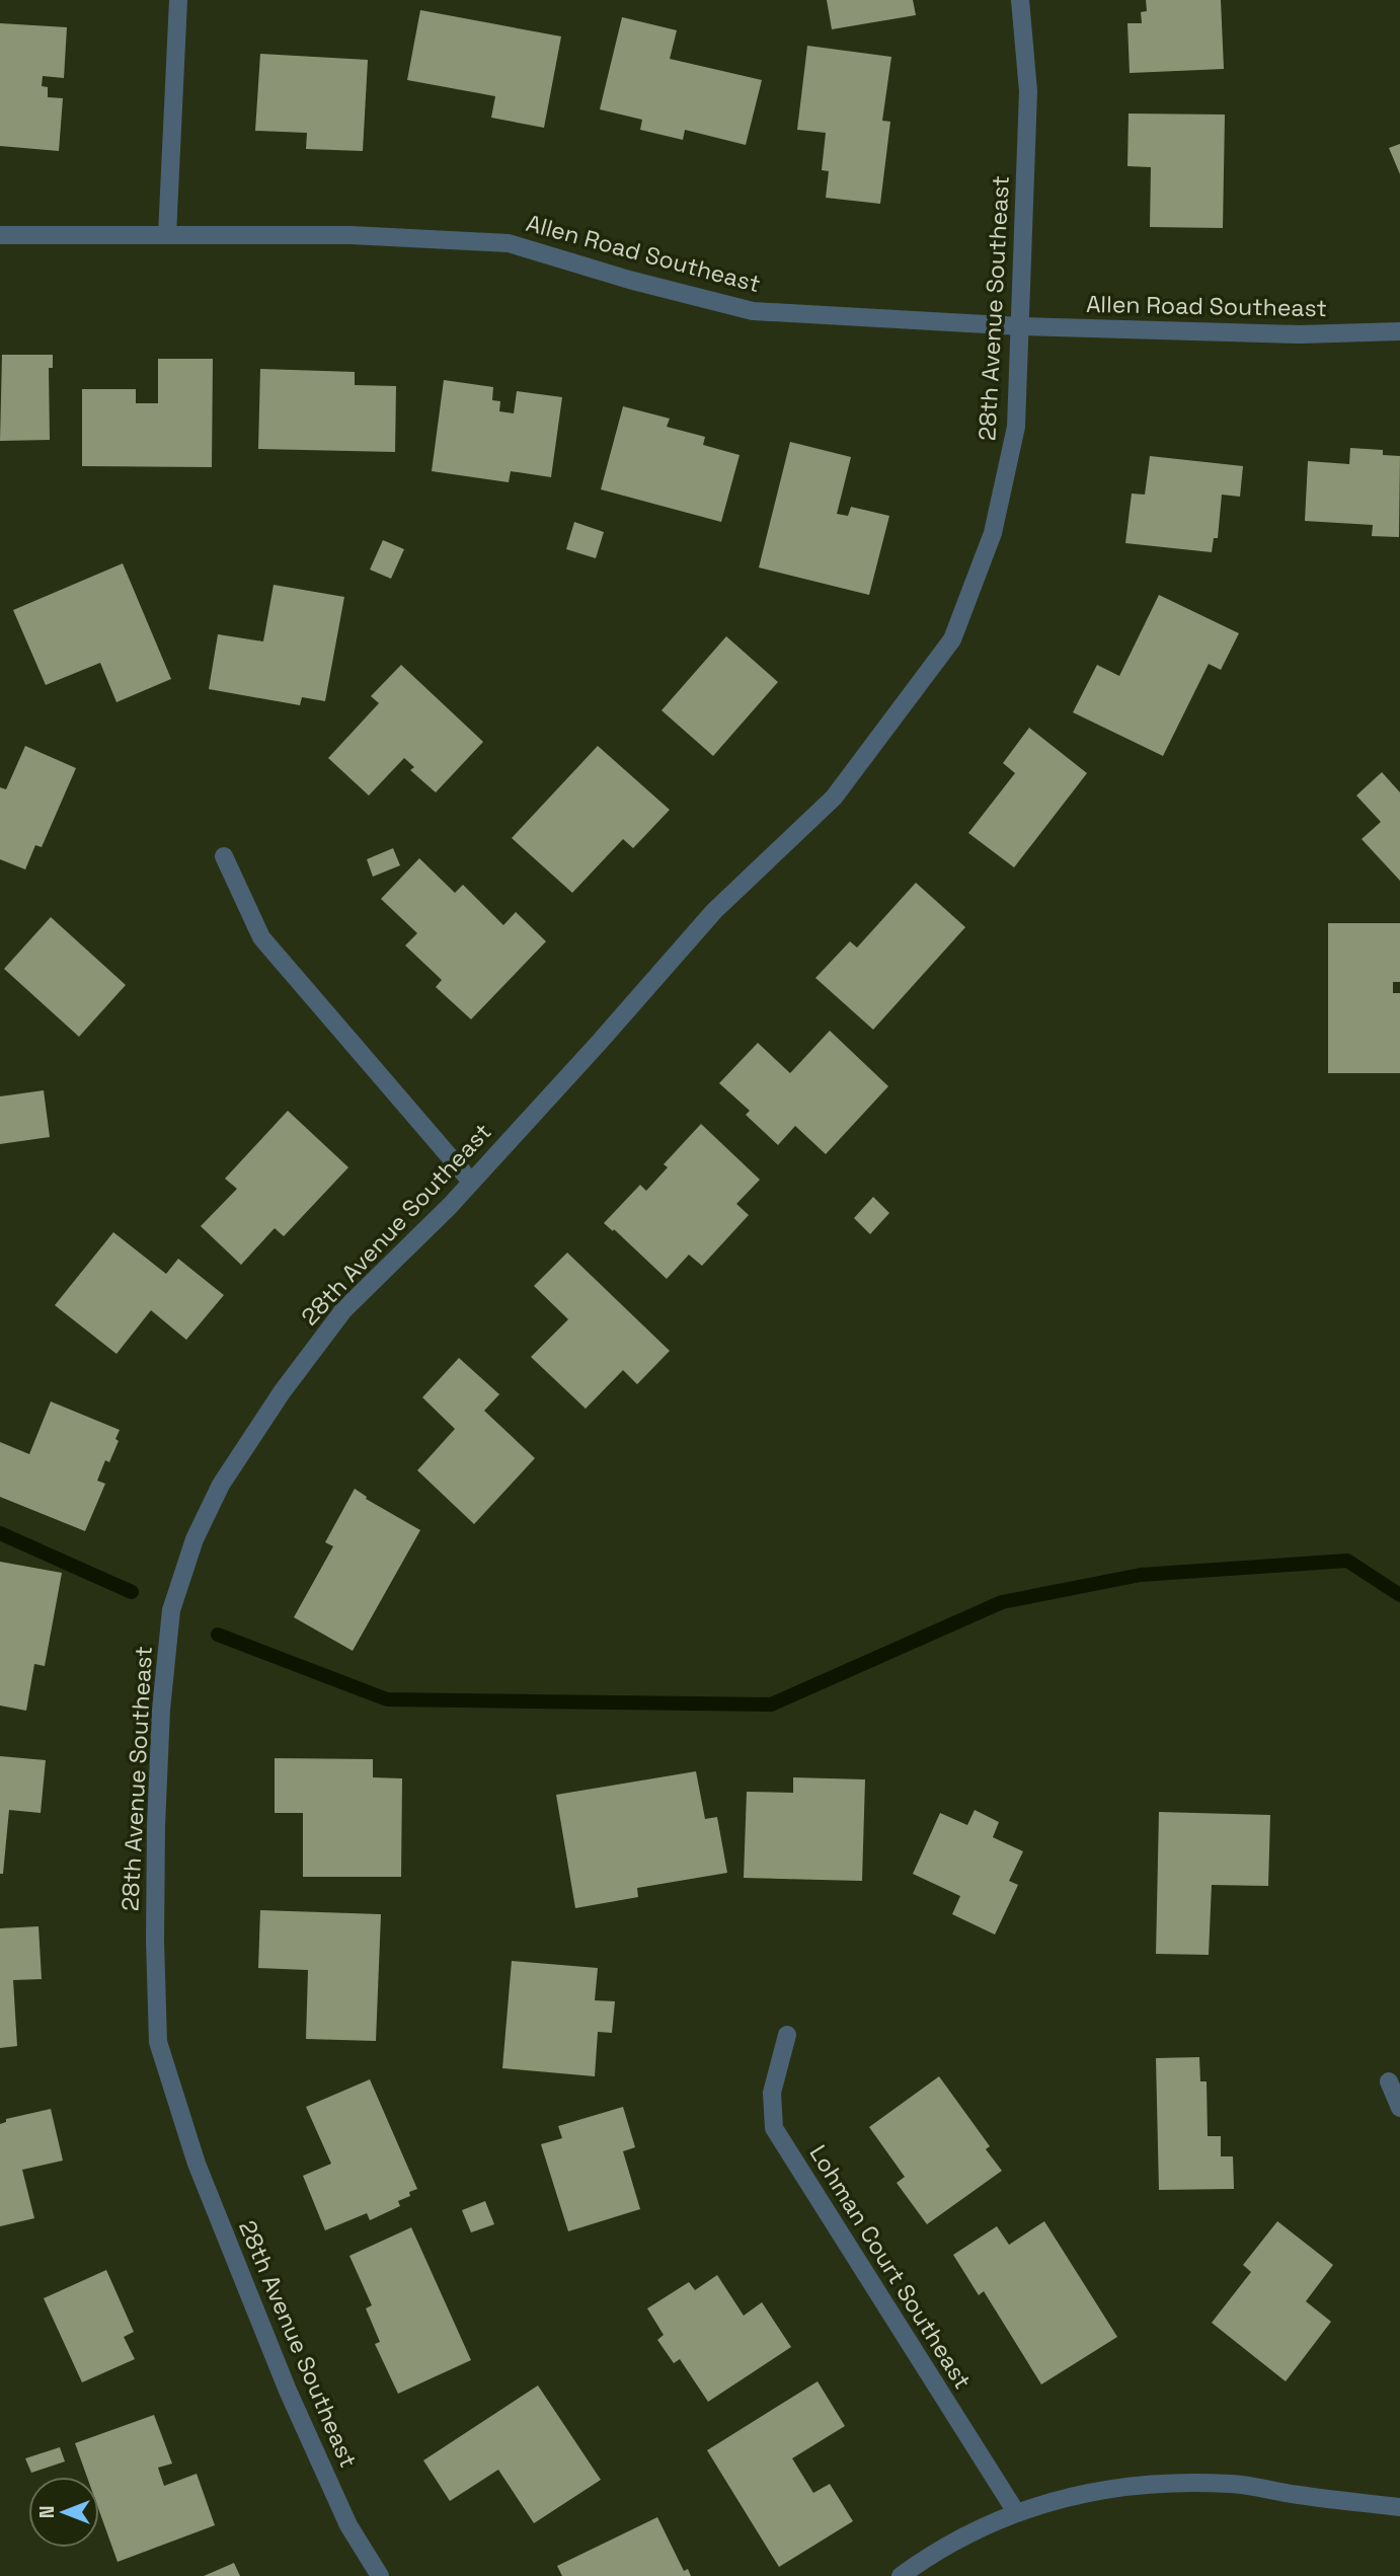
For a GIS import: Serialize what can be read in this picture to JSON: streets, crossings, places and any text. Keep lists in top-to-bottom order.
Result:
{
  "streets": {
    "street": ["Allen Road Southeast", "28th Avenue Southeast", "Lohman Court Southeast"]
  },
  "crossings": [
    ["Allen Road Southeast", "28th Avenue Southeast"]
  ],
  "north": "left"
}
